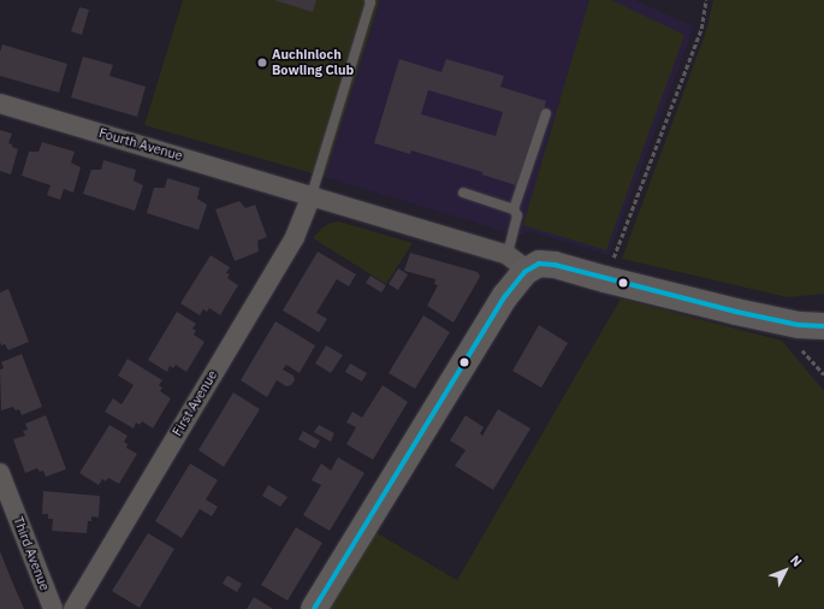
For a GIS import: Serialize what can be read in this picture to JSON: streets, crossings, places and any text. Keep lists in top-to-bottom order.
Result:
{
  "streets": {
    "street": ["Fourth Avenue", "First Avenue", "Third Avenue"]
  },
  "crossings": [
    ["Fourth Avenue", "First Avenue"]
  ],
  "places": ["Auchinloch Bowling Club"],
  "north": "top right"
}
